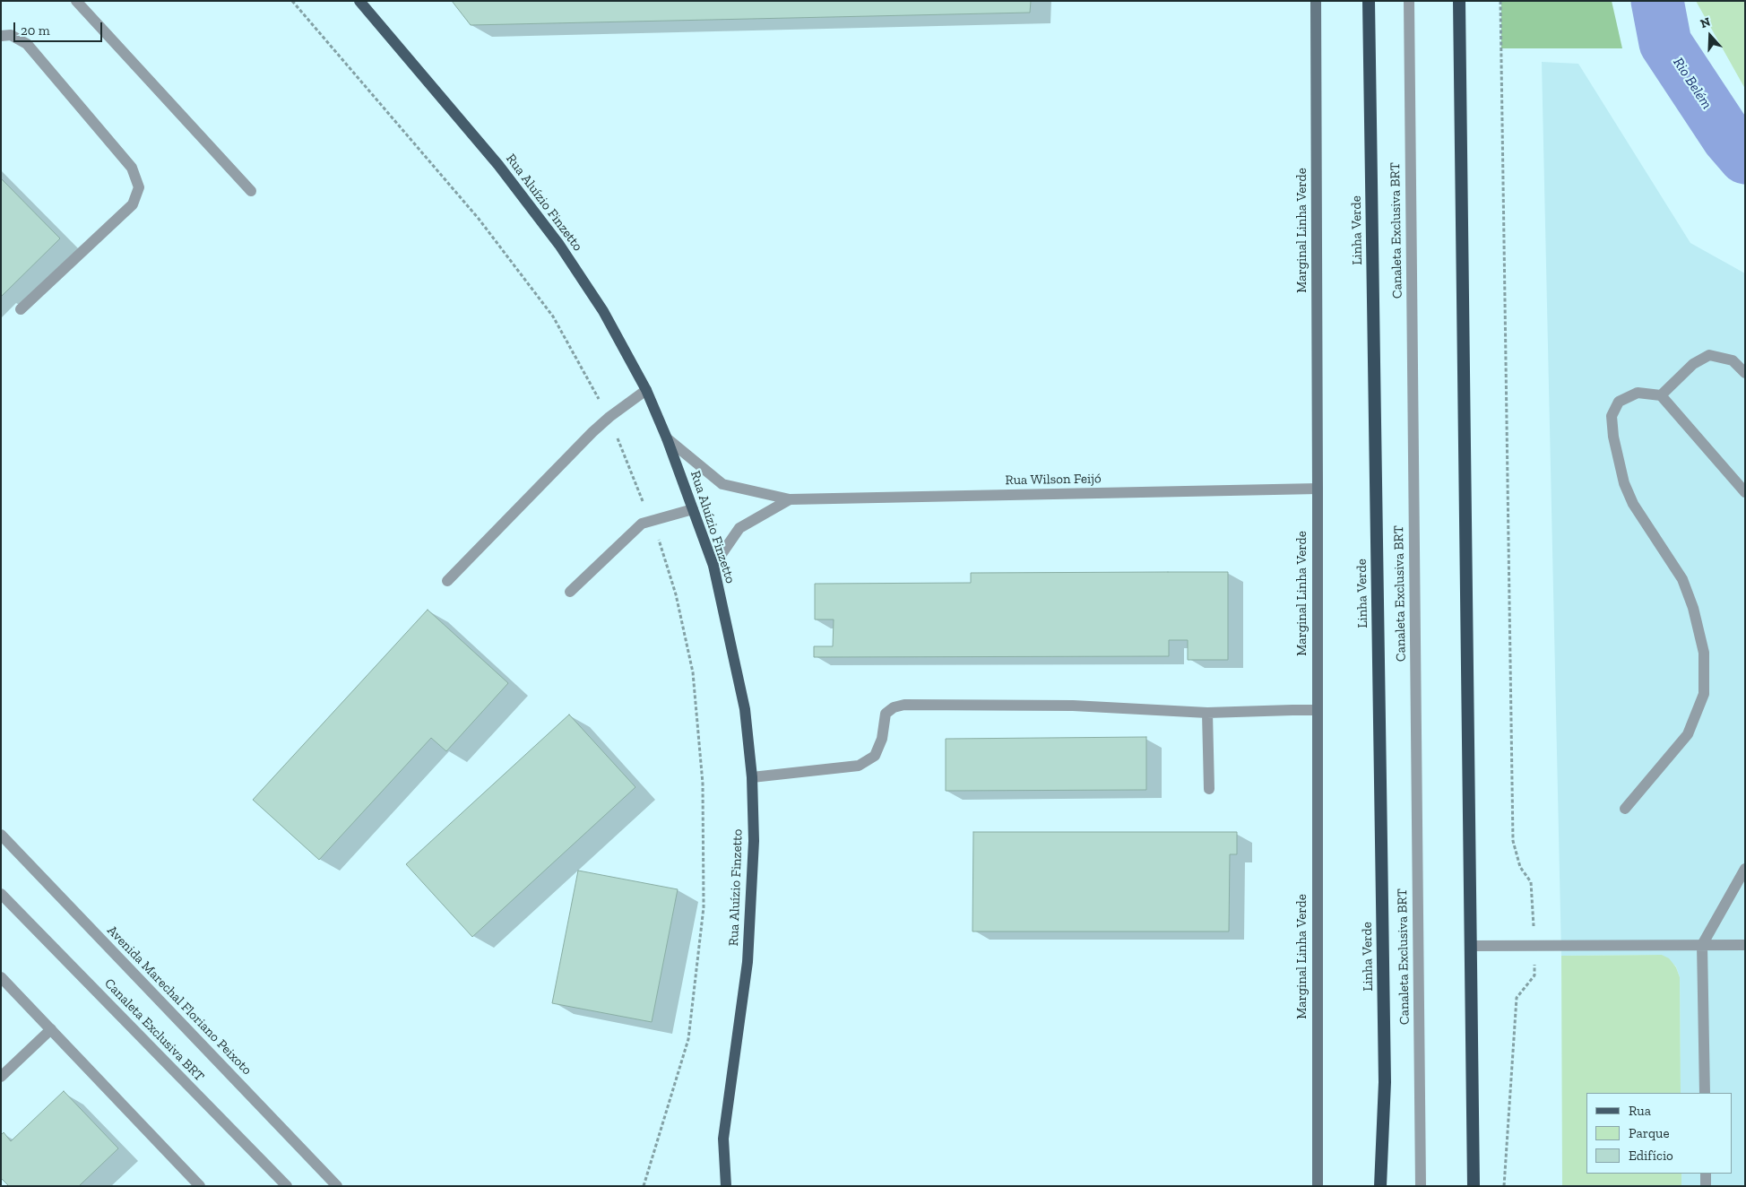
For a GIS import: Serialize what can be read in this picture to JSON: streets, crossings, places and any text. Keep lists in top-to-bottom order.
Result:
{
  "streets": {
    "highway": ["Linha Verde"],
    "main road": ["Rua Aluízio Finzetto", "Marginal Linha Verde"],
    "street": ["Canaleta Exclusiva BRT", "Rua Wilson Feijó", "Avenida Marechal Floriano Peixoto"]
  },
  "crossings": [
    ["Rua Aluízio Finzetto", "Rua Wilson Feijó"],
    ["Marginal Linha Verde", "Rua Wilson Feijó"]
  ],
  "water": ["Rio Belém"],
  "legend": ["Rua", "Parque", "Edifício"],
  "scale_bar": "20 m",
  "north": "top"
}
